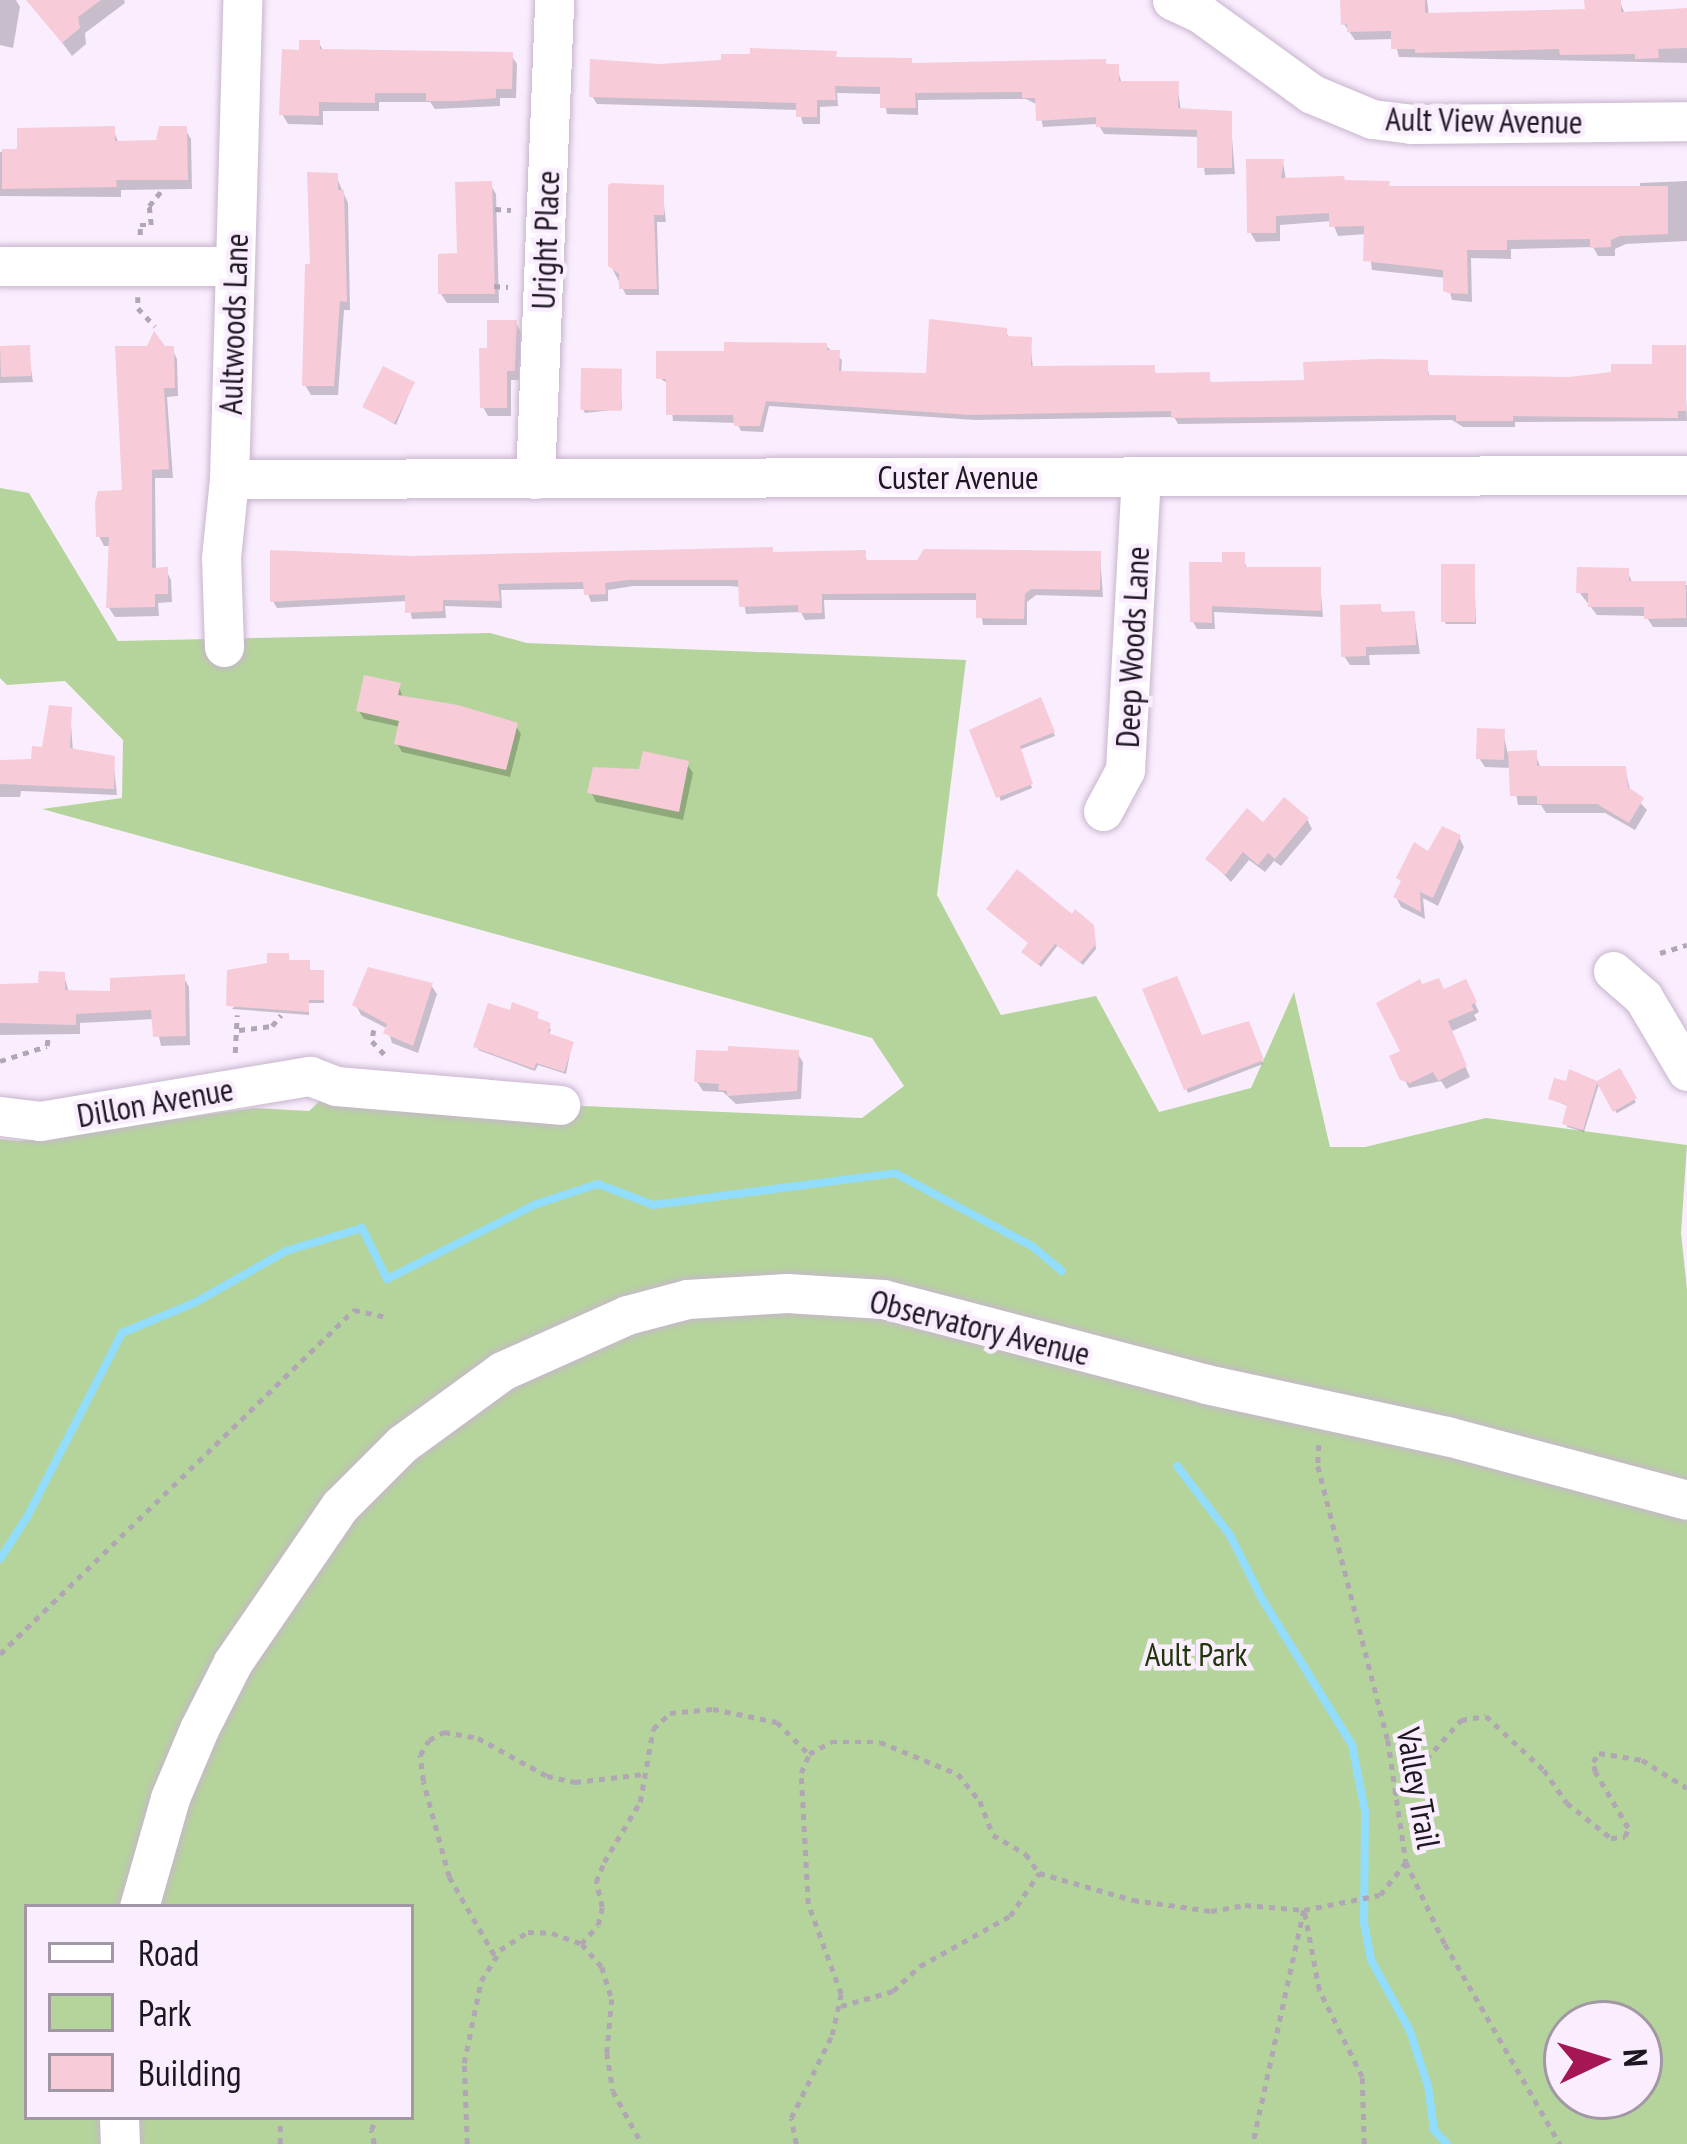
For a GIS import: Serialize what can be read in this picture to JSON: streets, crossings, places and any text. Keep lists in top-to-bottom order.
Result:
{
  "streets": {
    "street": [
      "Ault View Avenue",
      "Uright Place",
      "Aultwoods Lane",
      "Custer Avenue",
      "Deep Woods Lane",
      "Dillon Avenue",
      "Observatory Avenue"
    ],
    "path": ["Valley Trail"]
  },
  "crossings": [
    ["Uright Place", "Custer Avenue"],
    ["Aultwoods Lane", "Custer Avenue"],
    ["Custer Avenue", "Deep Woods Lane"],
    ["Observatory Avenue", "Valley Trail"]
  ],
  "parks": ["Ault Park"],
  "legend": ["Road", "Park", "Building"],
  "north": "right"
}
